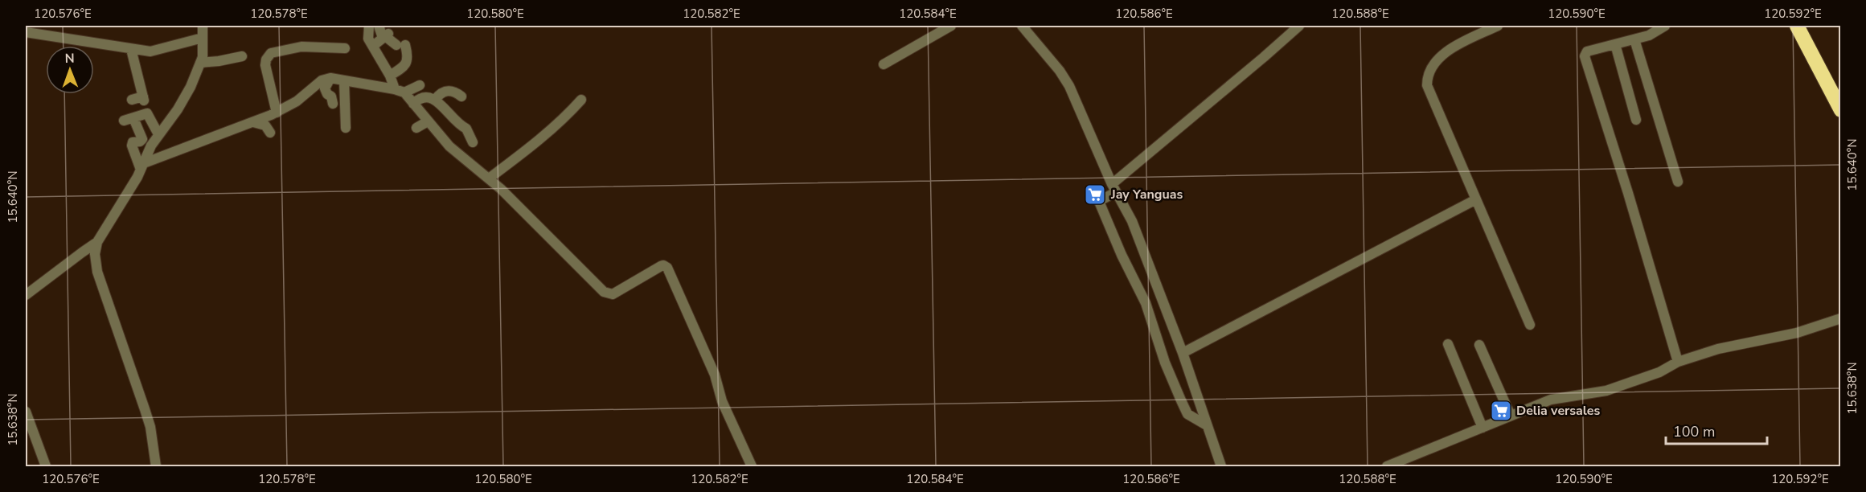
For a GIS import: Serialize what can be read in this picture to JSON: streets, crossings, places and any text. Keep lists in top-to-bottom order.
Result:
{
  "places": {
    "supermarket": ["Jay Yanguas", "Delia versales"]
  },
  "scale_bar": "100 m",
  "north": "top",
  "coordinates": [
    "120.576°E",
    "120.578°E",
    "120.580°E",
    "120.582°E",
    "120.584°E",
    "120.586°E",
    "120.588°E",
    "120.590°E",
    "120.592°E",
    "15.640°N",
    "15.638°N"
  ]
}
